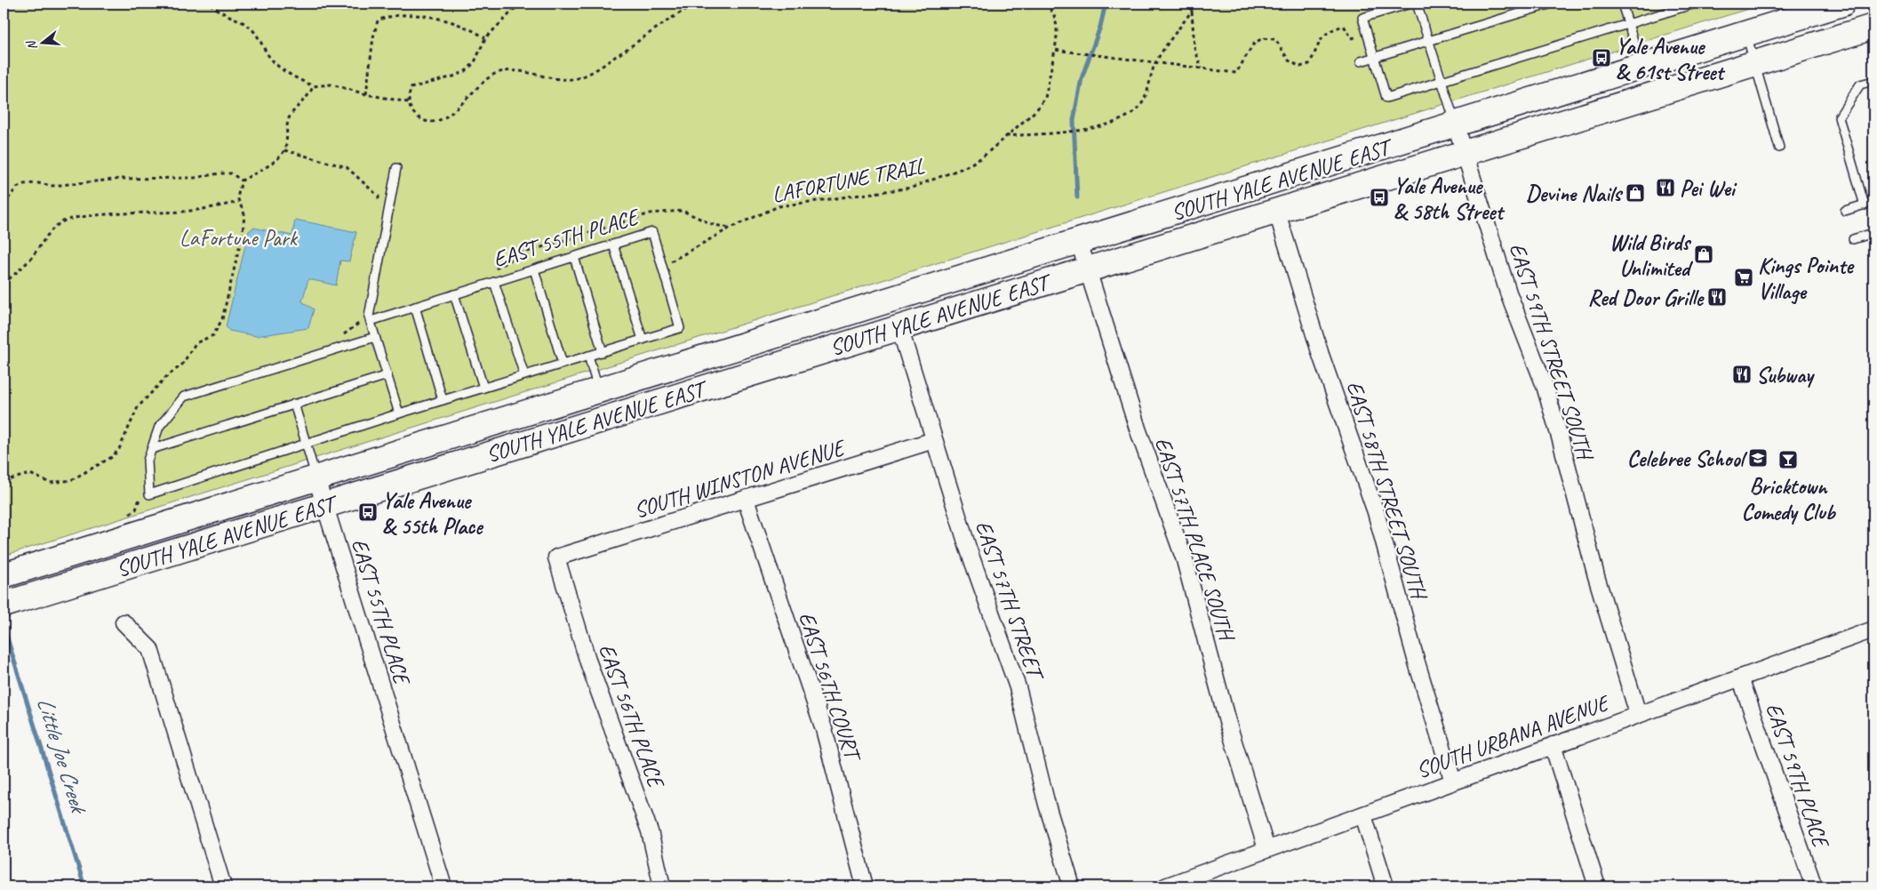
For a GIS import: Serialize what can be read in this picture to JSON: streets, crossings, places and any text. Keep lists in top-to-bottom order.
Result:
{
  "streets": {
    "main road": ["SOUTH YALE AVENUE EAST"],
    "street": [
      "EAST 55TH PLACE",
      "EAST 59TH STREET SOUTH",
      "SOUTH WINSTON AVENUE",
      "EAST 58TH STREET SOUTH",
      "EAST 57TH PLACE SOUTH",
      "EAST 57TH STREET",
      "EAST 56TH COURT",
      "EAST 56TH PLACE",
      "SOUTH URBANA AVENUE",
      "EAST 59TH PLACE"
    ],
    "path": ["LAFORTUNE TRAIL"]
  },
  "crossings": [
    ["SOUTH YALE AVENUE EAST", "EAST 55TH PLACE"],
    ["SOUTH YALE AVENUE EAST", "EAST 59TH STREET SOUTH"],
    ["SOUTH YALE AVENUE EAST", "EAST 58TH STREET SOUTH"],
    ["SOUTH YALE AVENUE EAST", "EAST 57TH PLACE SOUTH"],
    ["SOUTH YALE AVENUE EAST", "EAST 57TH STREET"],
    ["EAST 59TH STREET SOUTH", "SOUTH URBANA AVENUE"],
    ["SOUTH WINSTON AVENUE", "EAST 57TH STREET"],
    ["SOUTH WINSTON AVENUE", "EAST 56TH COURT"],
    ["SOUTH WINSTON AVENUE", "EAST 56TH PLACE"],
    ["EAST 58TH STREET SOUTH", "SOUTH URBANA AVENUE"],
    ["EAST 57TH PLACE SOUTH", "SOUTH URBANA AVENUE"],
    ["SOUTH URBANA AVENUE", "EAST 59TH PLACE"]
  ],
  "water": ["Little Joe Creek"],
  "parks": ["LaFortune Park"],
  "places": {
    "bus stop": ["Yale Avenue & 61st Street", "Yale Avenue & 58th Street", "Yale Avenue & 55th Place"],
    "restaurant": ["Pei Wei", "Red Door Grille", "Subway"],
    "shop": ["Devine Nails", "Wild Birds Unlimited"],
    "supermarket": ["Kings Pointe Village"],
    "school or university": ["Celebree School"],
    "bar": ["Bricktown Comedy Club"]
  },
  "north": "left"
}
